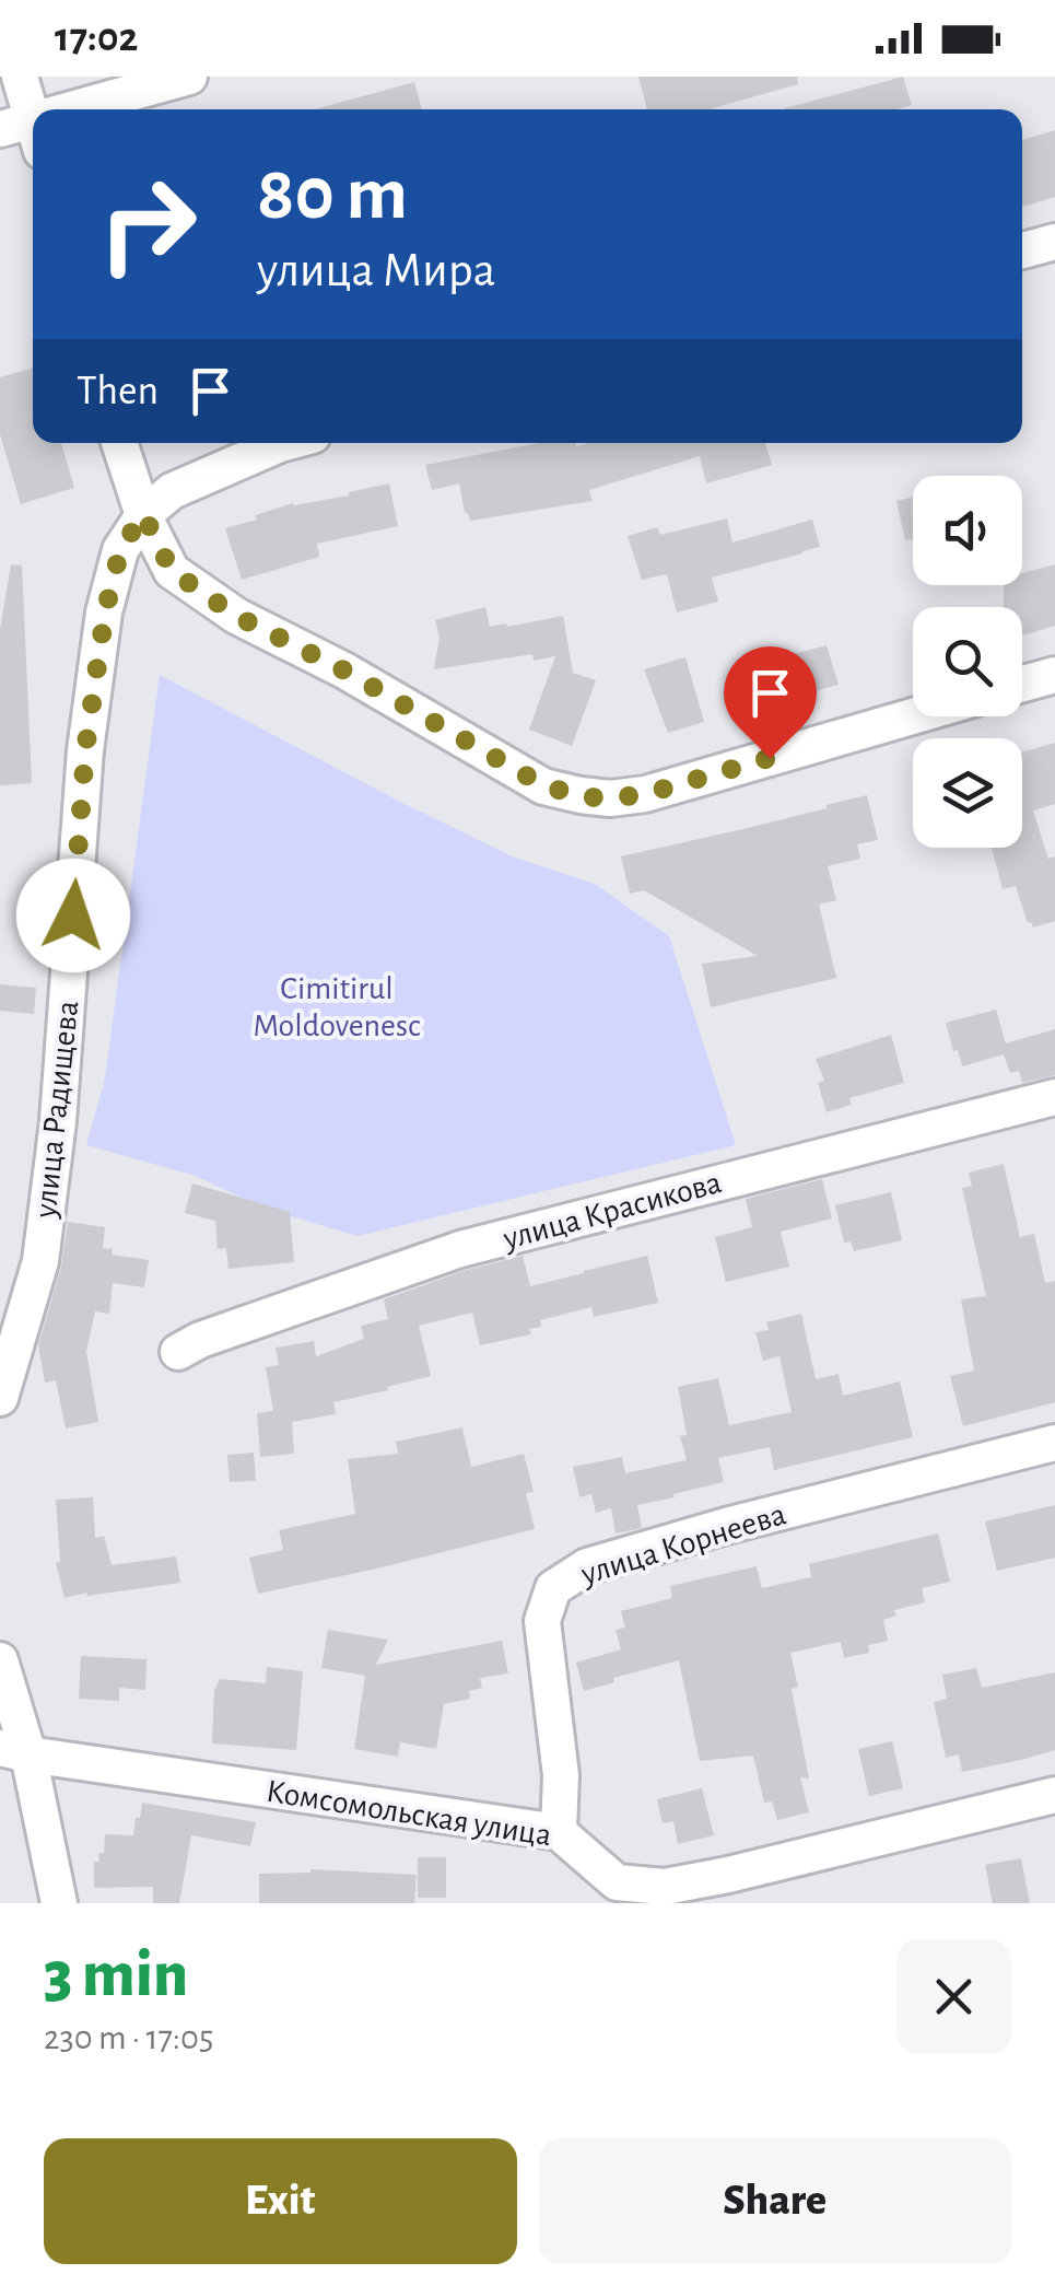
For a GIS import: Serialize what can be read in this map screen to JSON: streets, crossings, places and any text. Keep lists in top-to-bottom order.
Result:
{
  "streets": {
    "street": [
      "улица Радищева",
      "улица Красикова",
      "улица Корнеева",
      "Комсомольская улица"
    ]
  },
  "crossings": [
    ["улица Корнеева", "Комсомольская улица"]
  ],
  "parks": ["Cimitirul Moldovenesc"],
  "page": {
    "status": "17:02",
    "turn": ["80 m", "улица Мира"],
    "then": "Then",
    "heading": ["3 min", "230 m · 17:05"],
    "buttons": ["Exit", "Share"]
  }
}
